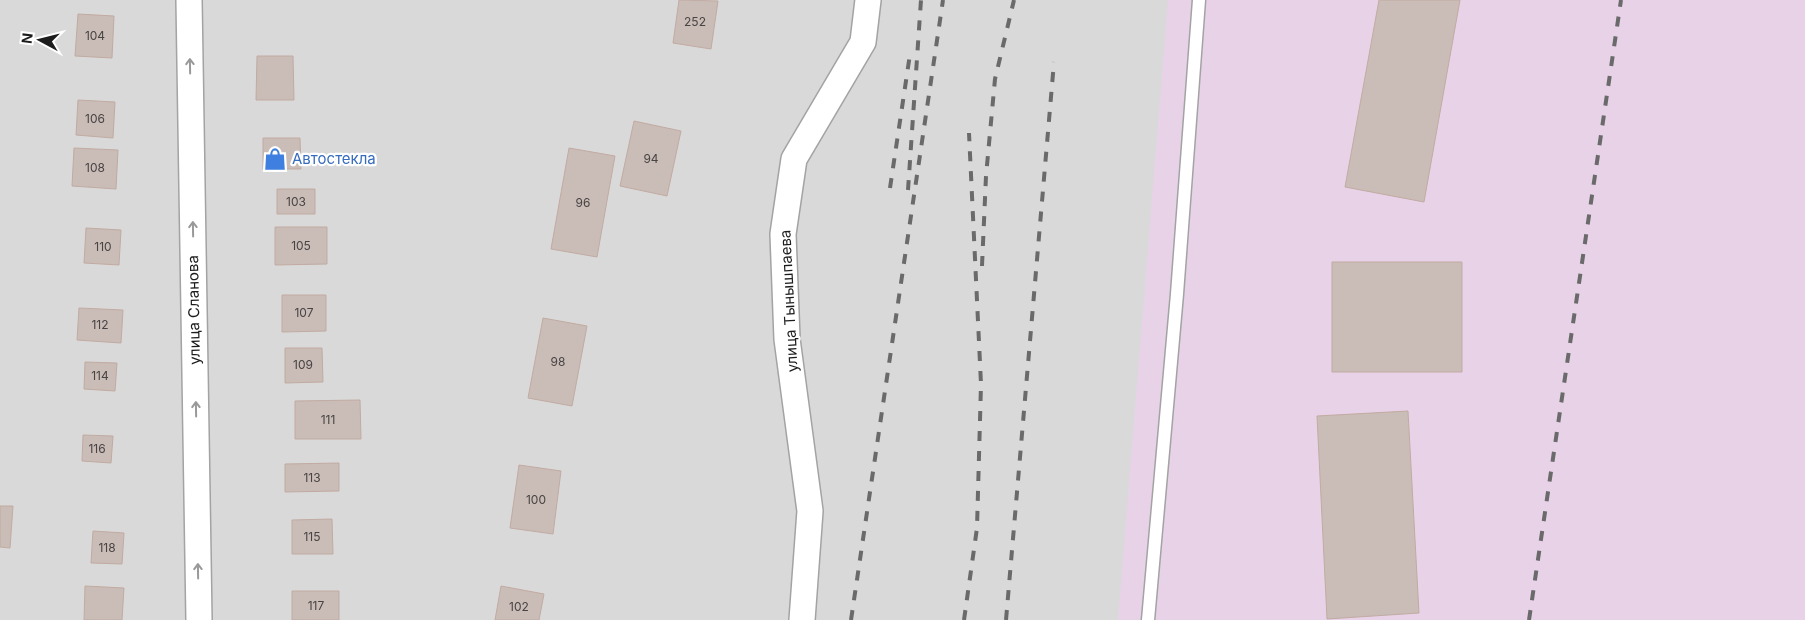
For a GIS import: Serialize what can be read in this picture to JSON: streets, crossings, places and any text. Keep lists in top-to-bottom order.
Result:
{
  "streets": {
    "street": ["улица Тынышпаева", "улица Сланова"]
  },
  "one_way": ["улица Сланова"],
  "places": {
    "shop": ["Автостекла"]
  },
  "house_numbers": [
    "252",
    "104",
    "106",
    "94",
    "108",
    "103",
    "96",
    "105",
    "110",
    "107",
    "112",
    "98",
    "109",
    "114",
    "111",
    "116",
    "113",
    "100",
    "115",
    "118",
    "117",
    "102"
  ],
  "north": "left"
}
